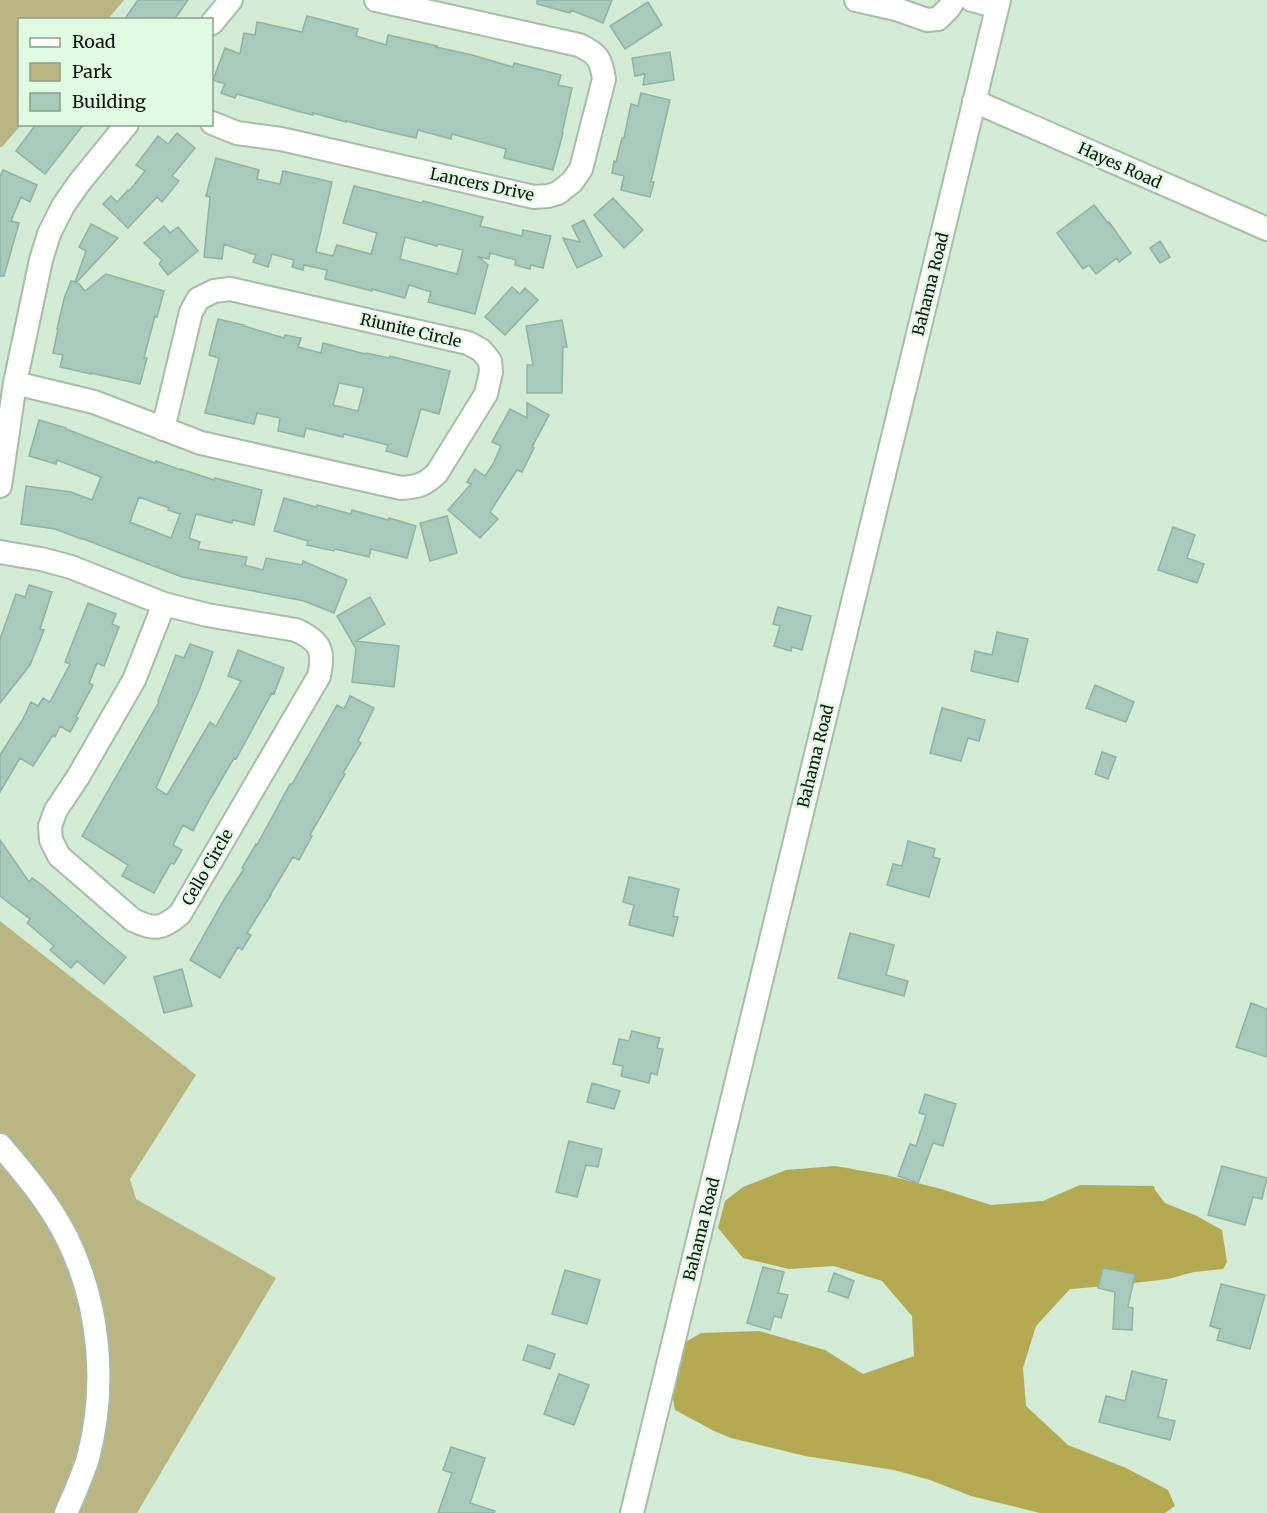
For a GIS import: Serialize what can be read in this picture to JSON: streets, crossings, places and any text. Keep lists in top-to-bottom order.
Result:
{
  "streets": {
    "street": [
      "Hayes Road",
      "Lancers Drive",
      "Bahama Road",
      "Riunite Circle",
      "Cello Circle"
    ]
  },
  "crossings": [
    ["Hayes Road", "Bahama Road"]
  ],
  "legend": ["Road", "Park", "Building"]
}
